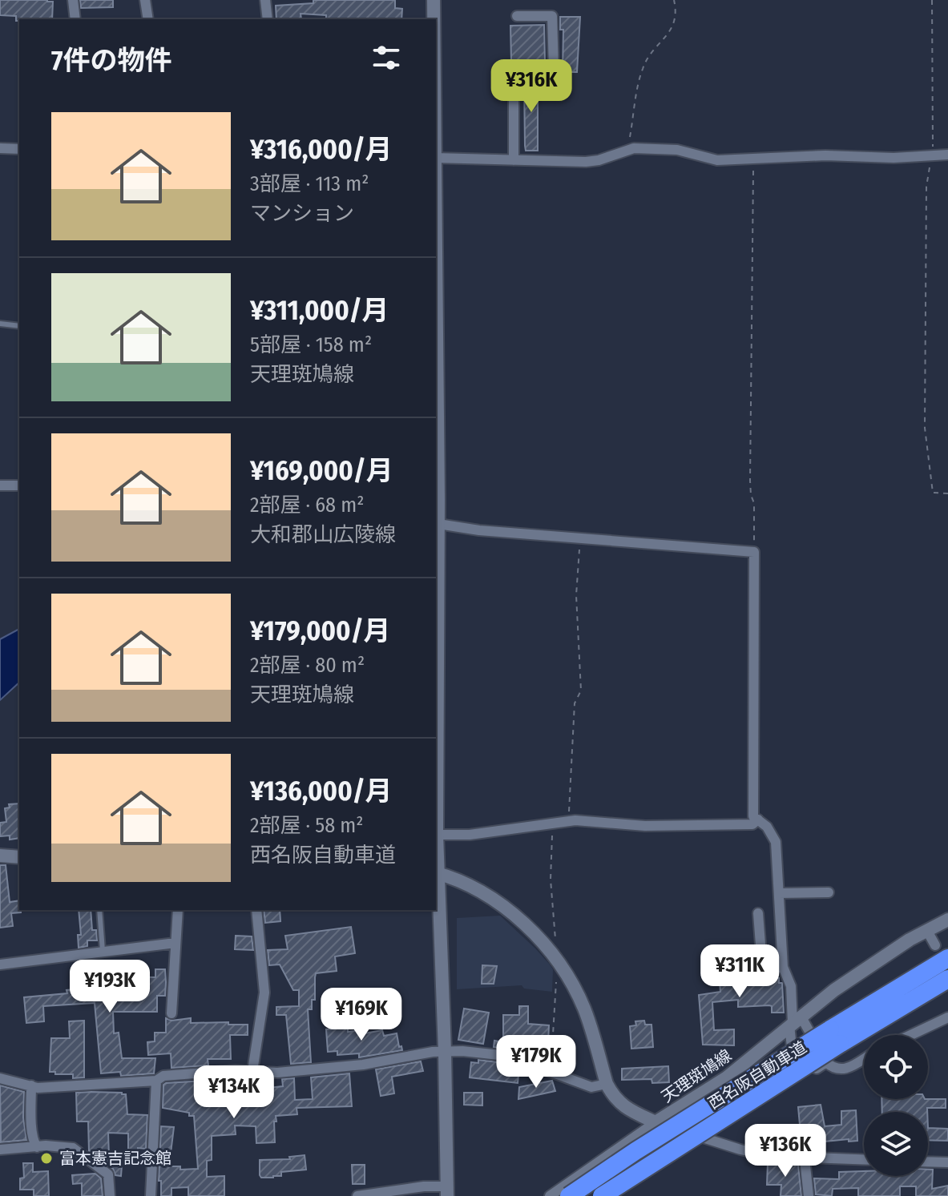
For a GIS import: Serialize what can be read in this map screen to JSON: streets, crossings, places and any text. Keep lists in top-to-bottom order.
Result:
{
  "streets": {
    "highway": ["西名阪自動車道"],
    "main road": ["天理斑鳩線"]
  },
  "places": ["富本憲吉記念館"],
  "page": {
    "heading": "7件の物件",
    "price": [
      "¥316K",
      "¥311K",
      "¥193K",
      "¥169K",
      "¥179K",
      "¥134K",
      "¥136K"
    ],
    "list": [
      {
        "name": "¥316,000/月",
        "note": "3部屋 · 113 m² · マンション"
      },
      {
        "name": "¥311,000/月",
        "note": "5部屋 · 158 m² · 天理斑鳩線"
      },
      {
        "name": "¥169,000/月",
        "note": "2部屋 · 68 m² · 大和郡山広陵線"
      },
      {
        "name": "¥179,000/月",
        "note": "2部屋 · 80 m² · 天理斑鳩線"
      },
      {
        "name": "¥136,000/月",
        "note": "2部屋 · 58 m² · 西名阪自動車道"
      }
    ]
  }
}
